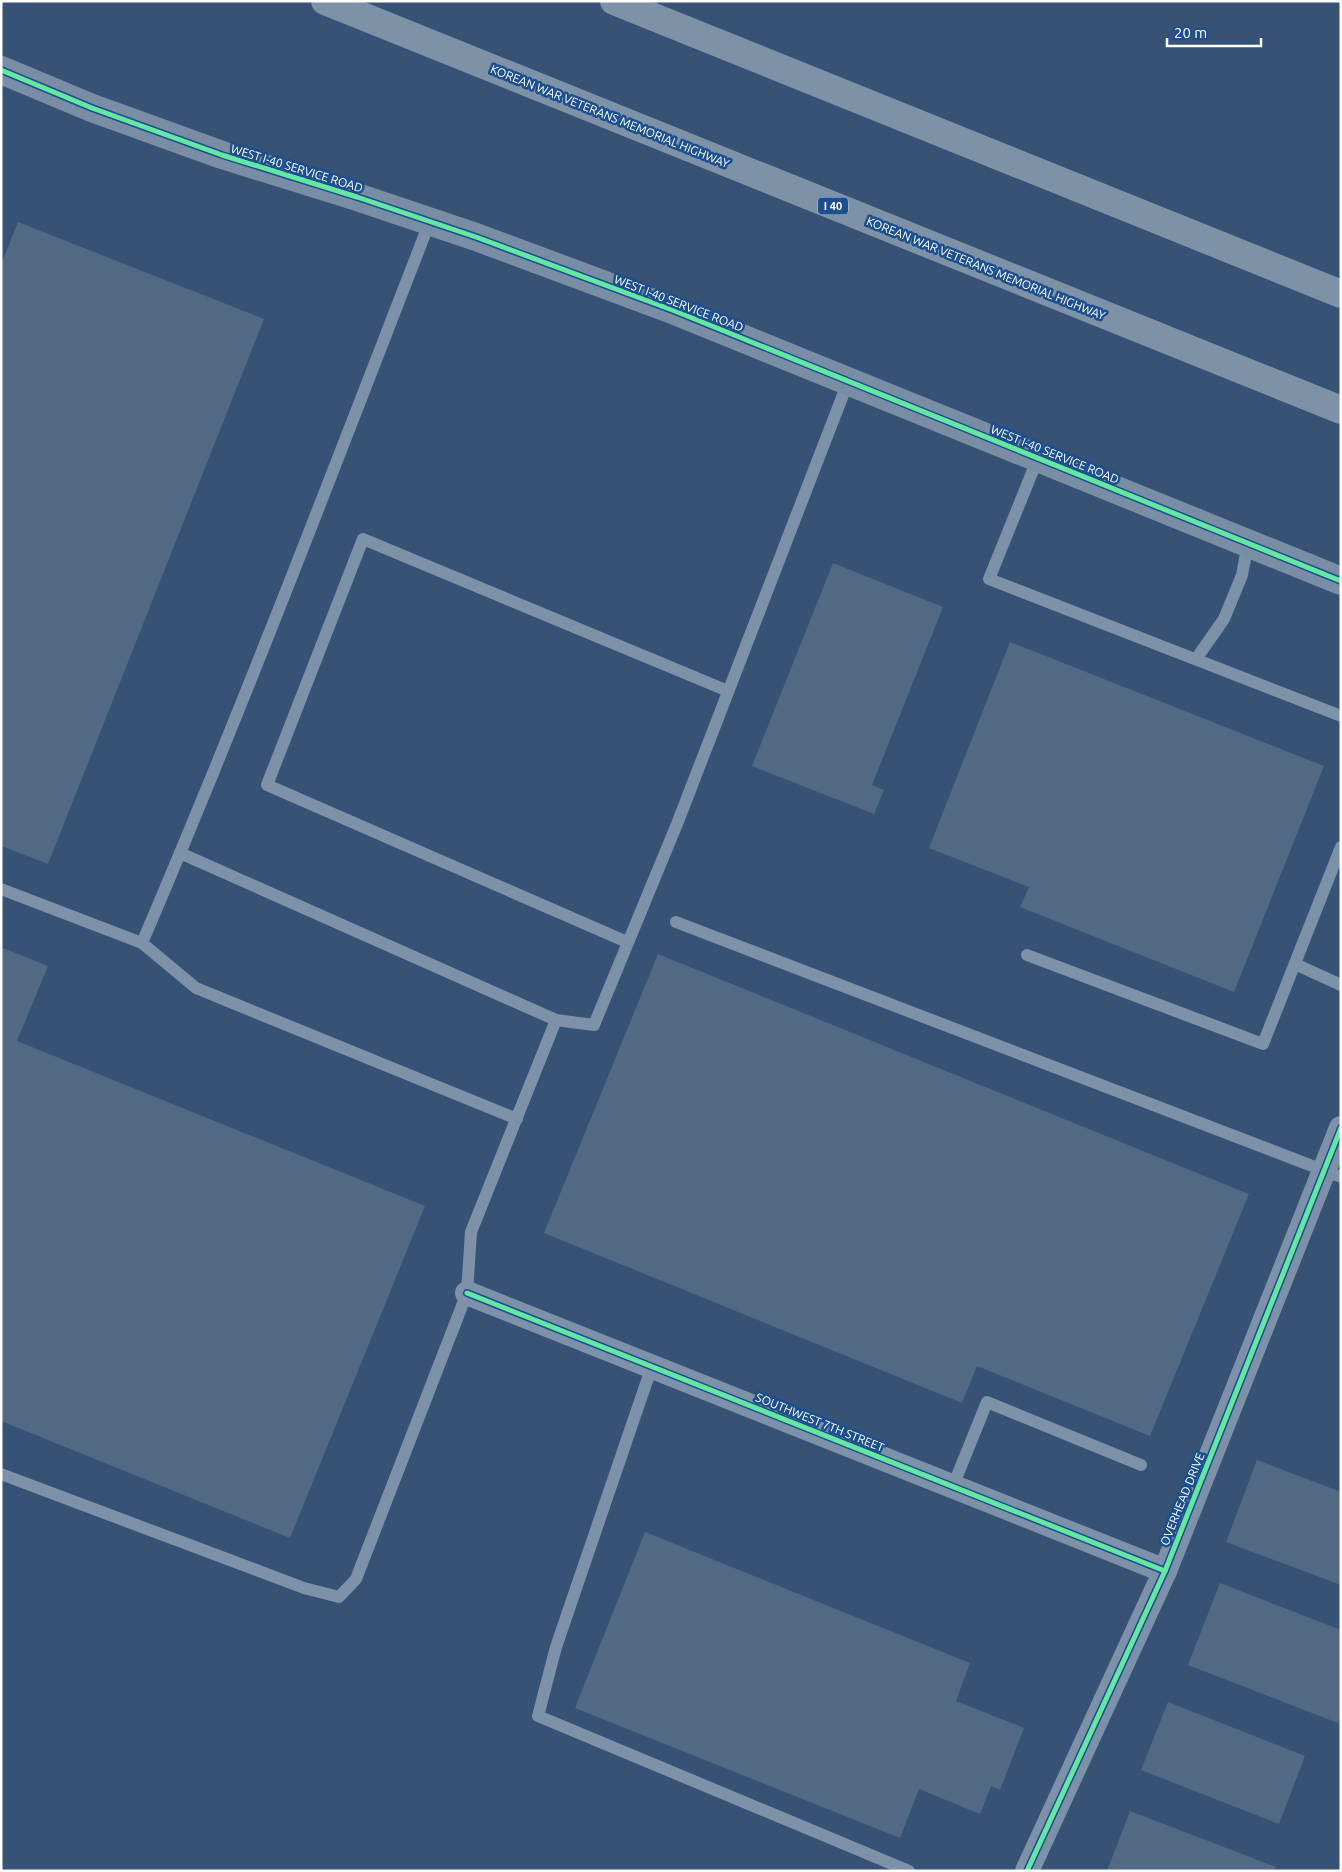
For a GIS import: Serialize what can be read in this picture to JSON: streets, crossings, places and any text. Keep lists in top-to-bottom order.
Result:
{
  "streets": {
    "highway": ["KOREAN WAR VETERANS MEMORIAL HIGHWAY", "I 40"],
    "street": ["WEST I-40 SERVICE ROAD", "SOUTHWEST 7TH STREET", "OVERHEAD DRIVE"]
  },
  "crossings": [
    ["SOUTHWEST 7TH STREET", "OVERHEAD DRIVE"]
  ],
  "scale_bar": "20 m"
}
